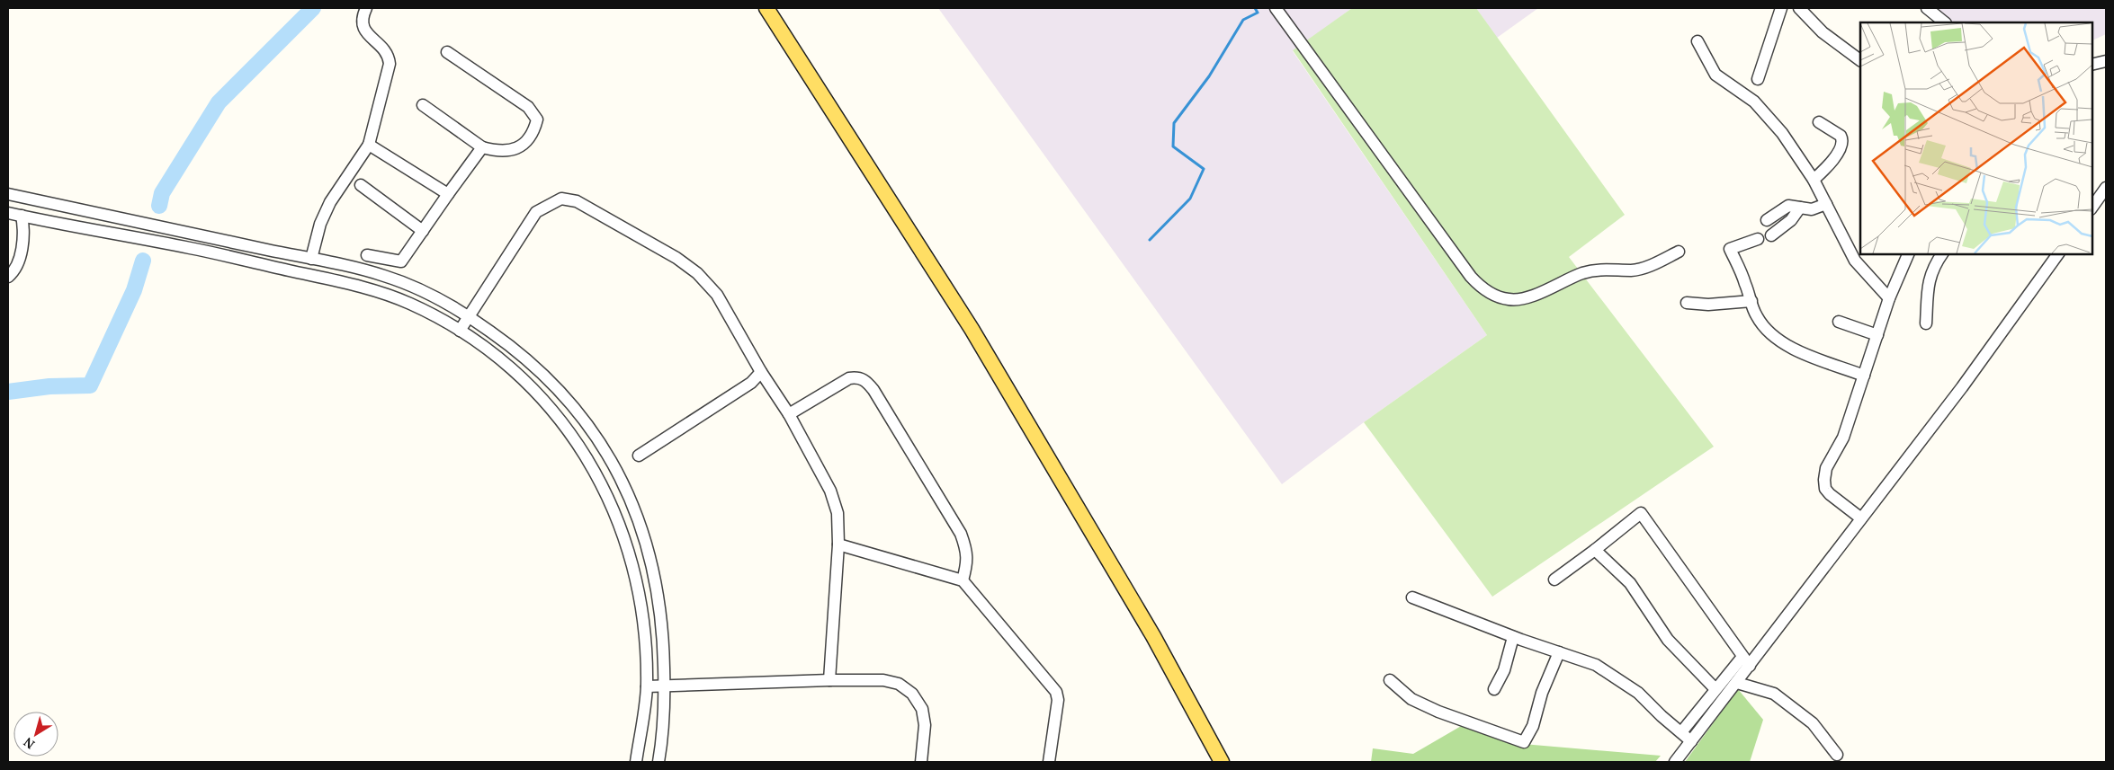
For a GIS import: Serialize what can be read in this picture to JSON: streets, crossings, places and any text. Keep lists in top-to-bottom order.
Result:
{
  "north": "bottom left"
}
